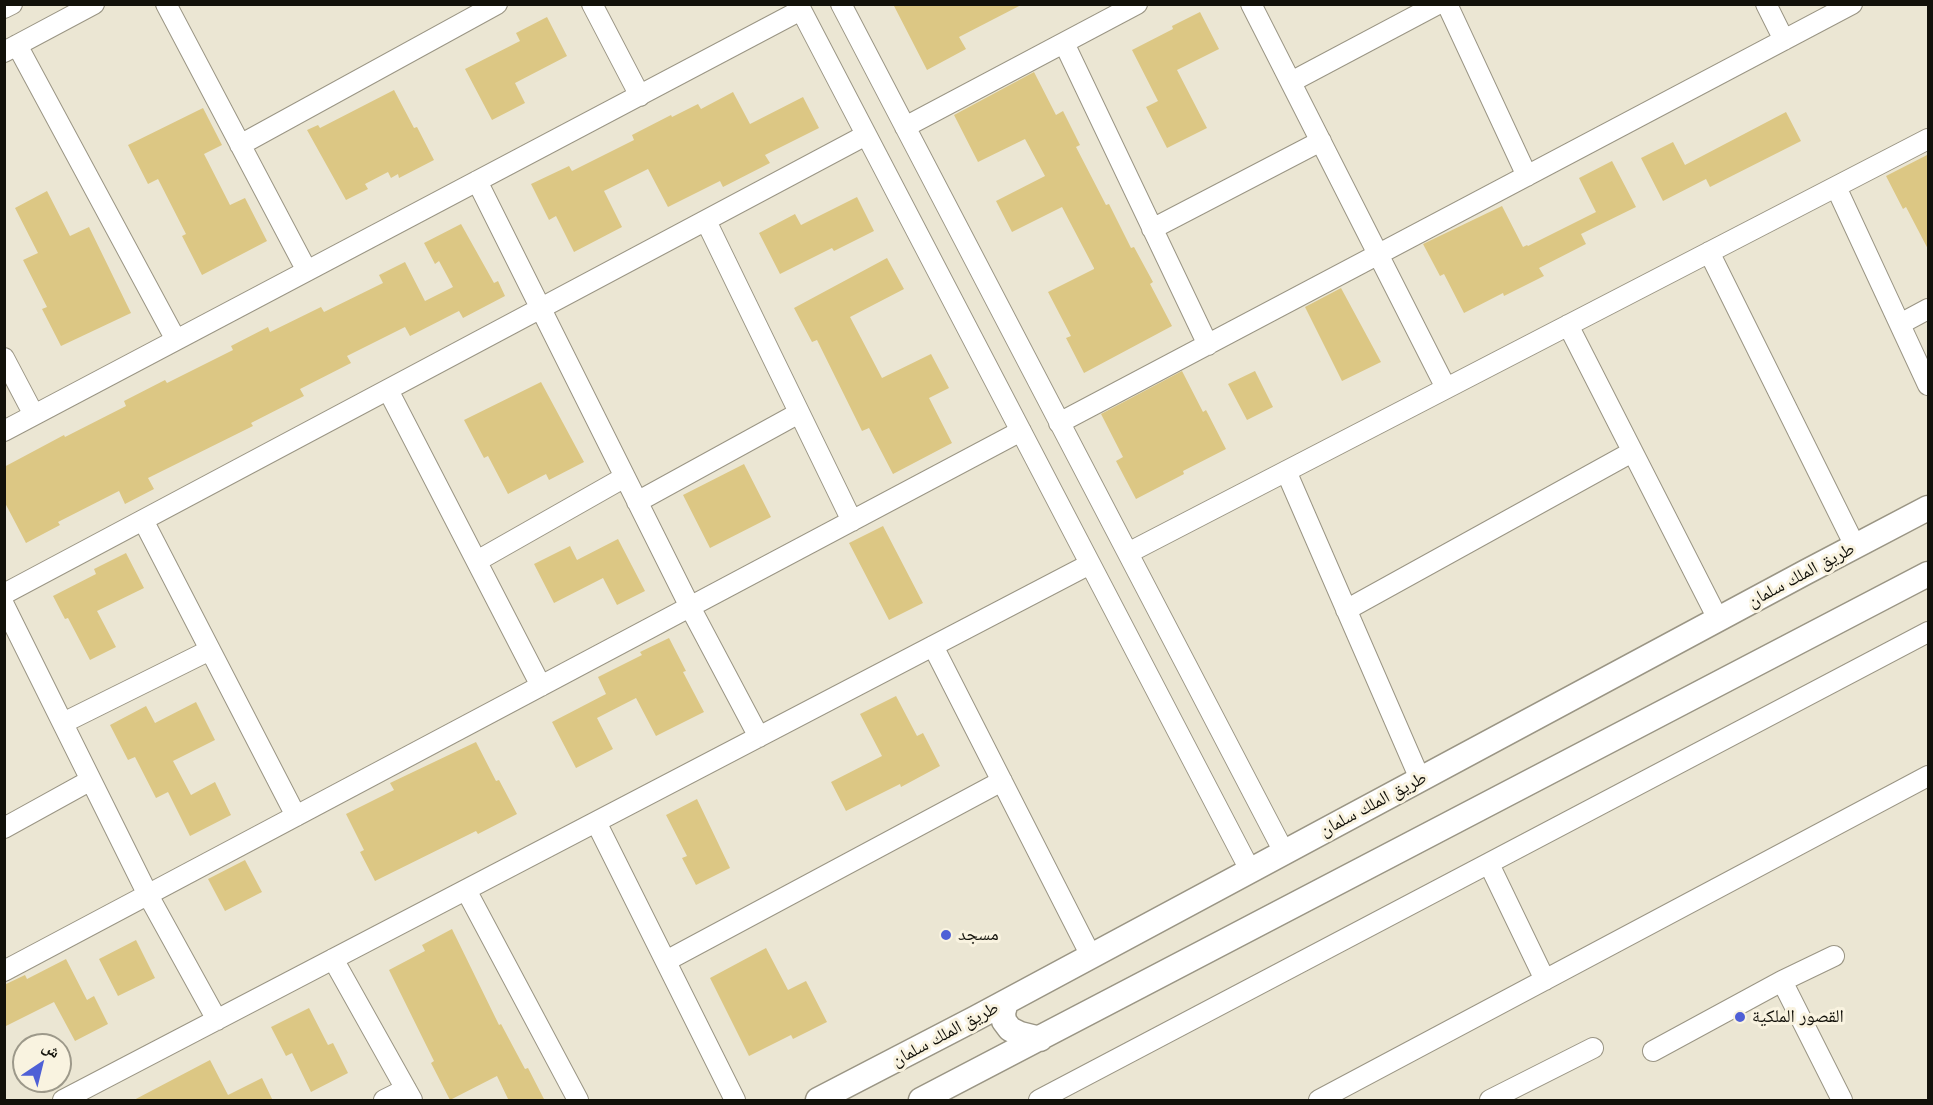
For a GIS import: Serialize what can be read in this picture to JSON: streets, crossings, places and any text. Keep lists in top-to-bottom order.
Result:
{
  "streets": {
    "main road": ["طريق الملك سلمان"]
  },
  "places": ["مسجد", "القصور الملكية"],
  "north": "top right"
}
